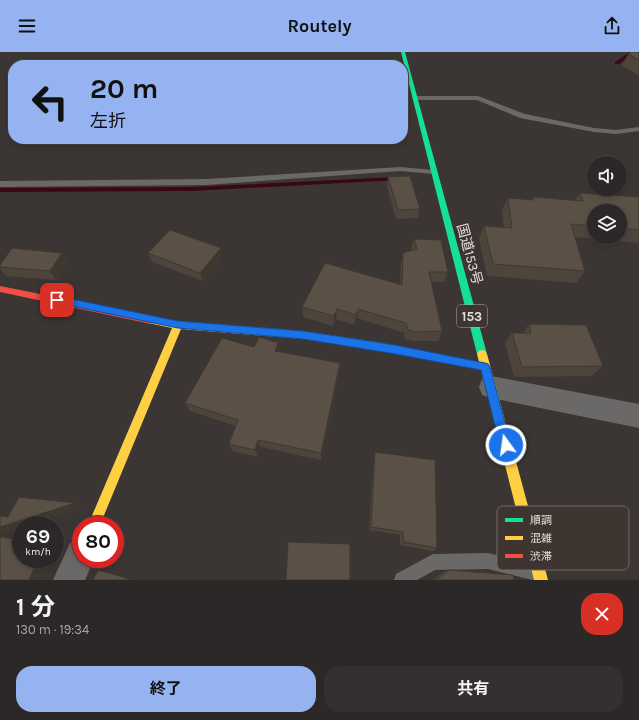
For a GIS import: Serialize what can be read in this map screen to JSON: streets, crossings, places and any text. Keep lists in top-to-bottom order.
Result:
{
  "streets": {
    "main road": ["国道153号", "153"]
  },
  "legend": ["順調", "混雑", "渋滞"],
  "page": {
    "header": "Routely",
    "turn": ["20 m", "左折"],
    "speed": "69 km/h",
    "limit": "80",
    "heading": ["1 分", "130 m · 19:34"],
    "buttons": ["終了", "共有"]
  }
}
